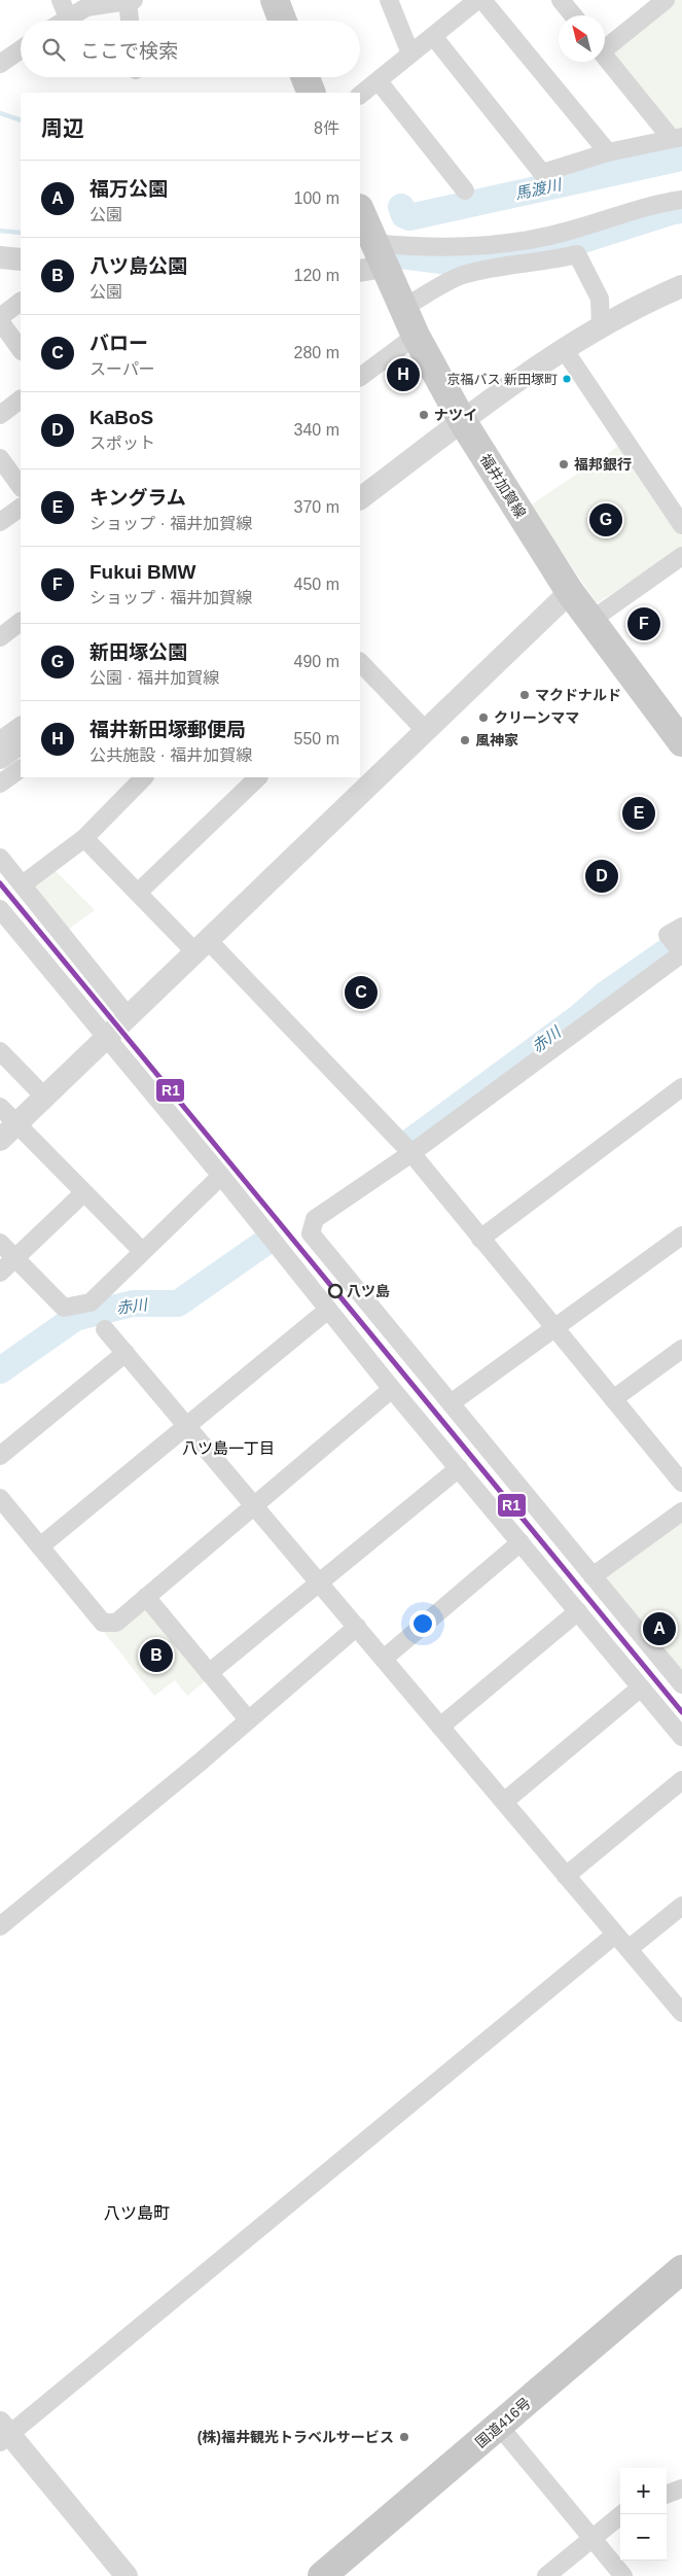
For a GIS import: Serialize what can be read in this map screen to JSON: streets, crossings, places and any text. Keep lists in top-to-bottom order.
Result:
{
  "streets": {
    "highway": ["国道416号"],
    "main road": ["福井加賀線"]
  },
  "districts": ["八ツ島一丁目", "八ツ島町"],
  "water": ["馬渡川", "赤川"],
  "places": [
    "京福バス 新田塚町",
    "ナツイ",
    "福邦銀行",
    "マクドナルド",
    "クリーンママ",
    "風神家",
    "八ツ島",
    "(株)福井観光トラベルサービス"
  ],
  "lines": ["transit line R1"],
  "north": "top left",
  "page": {
    "search": "ここで検索",
    "heading": ["周辺", "8件"],
    "list": [
      {
        "mark": "A",
        "name": "福万公園",
        "note": "公園",
        "value": "100 m"
      },
      {
        "mark": "B",
        "name": "八ツ島公園",
        "note": "公園",
        "value": "120 m"
      },
      {
        "mark": "C",
        "name": "バロー",
        "note": "スーパー",
        "value": "280 m"
      },
      {
        "mark": "D",
        "name": "KaBoS",
        "note": "スポット",
        "value": "340 m"
      },
      {
        "mark": "E",
        "name": "キングラム",
        "note": "ショップ · 福井加賀線",
        "value": "370 m"
      },
      {
        "mark": "F",
        "name": "Fukui BMW",
        "note": "ショップ · 福井加賀線",
        "value": "450 m"
      },
      {
        "mark": "G",
        "name": "新田塚公園",
        "note": "公園 · 福井加賀線",
        "value": "490 m"
      },
      {
        "mark": "H",
        "name": "福井新田塚郵便局",
        "note": "公共施設 · 福井加賀線",
        "value": "550 m"
      }
    ],
    "pins": [
      "H",
      "G",
      "F",
      "E",
      "D",
      "C",
      "A",
      "B"
    ],
    "map_buttons": ["+", "−"]
  }
}
